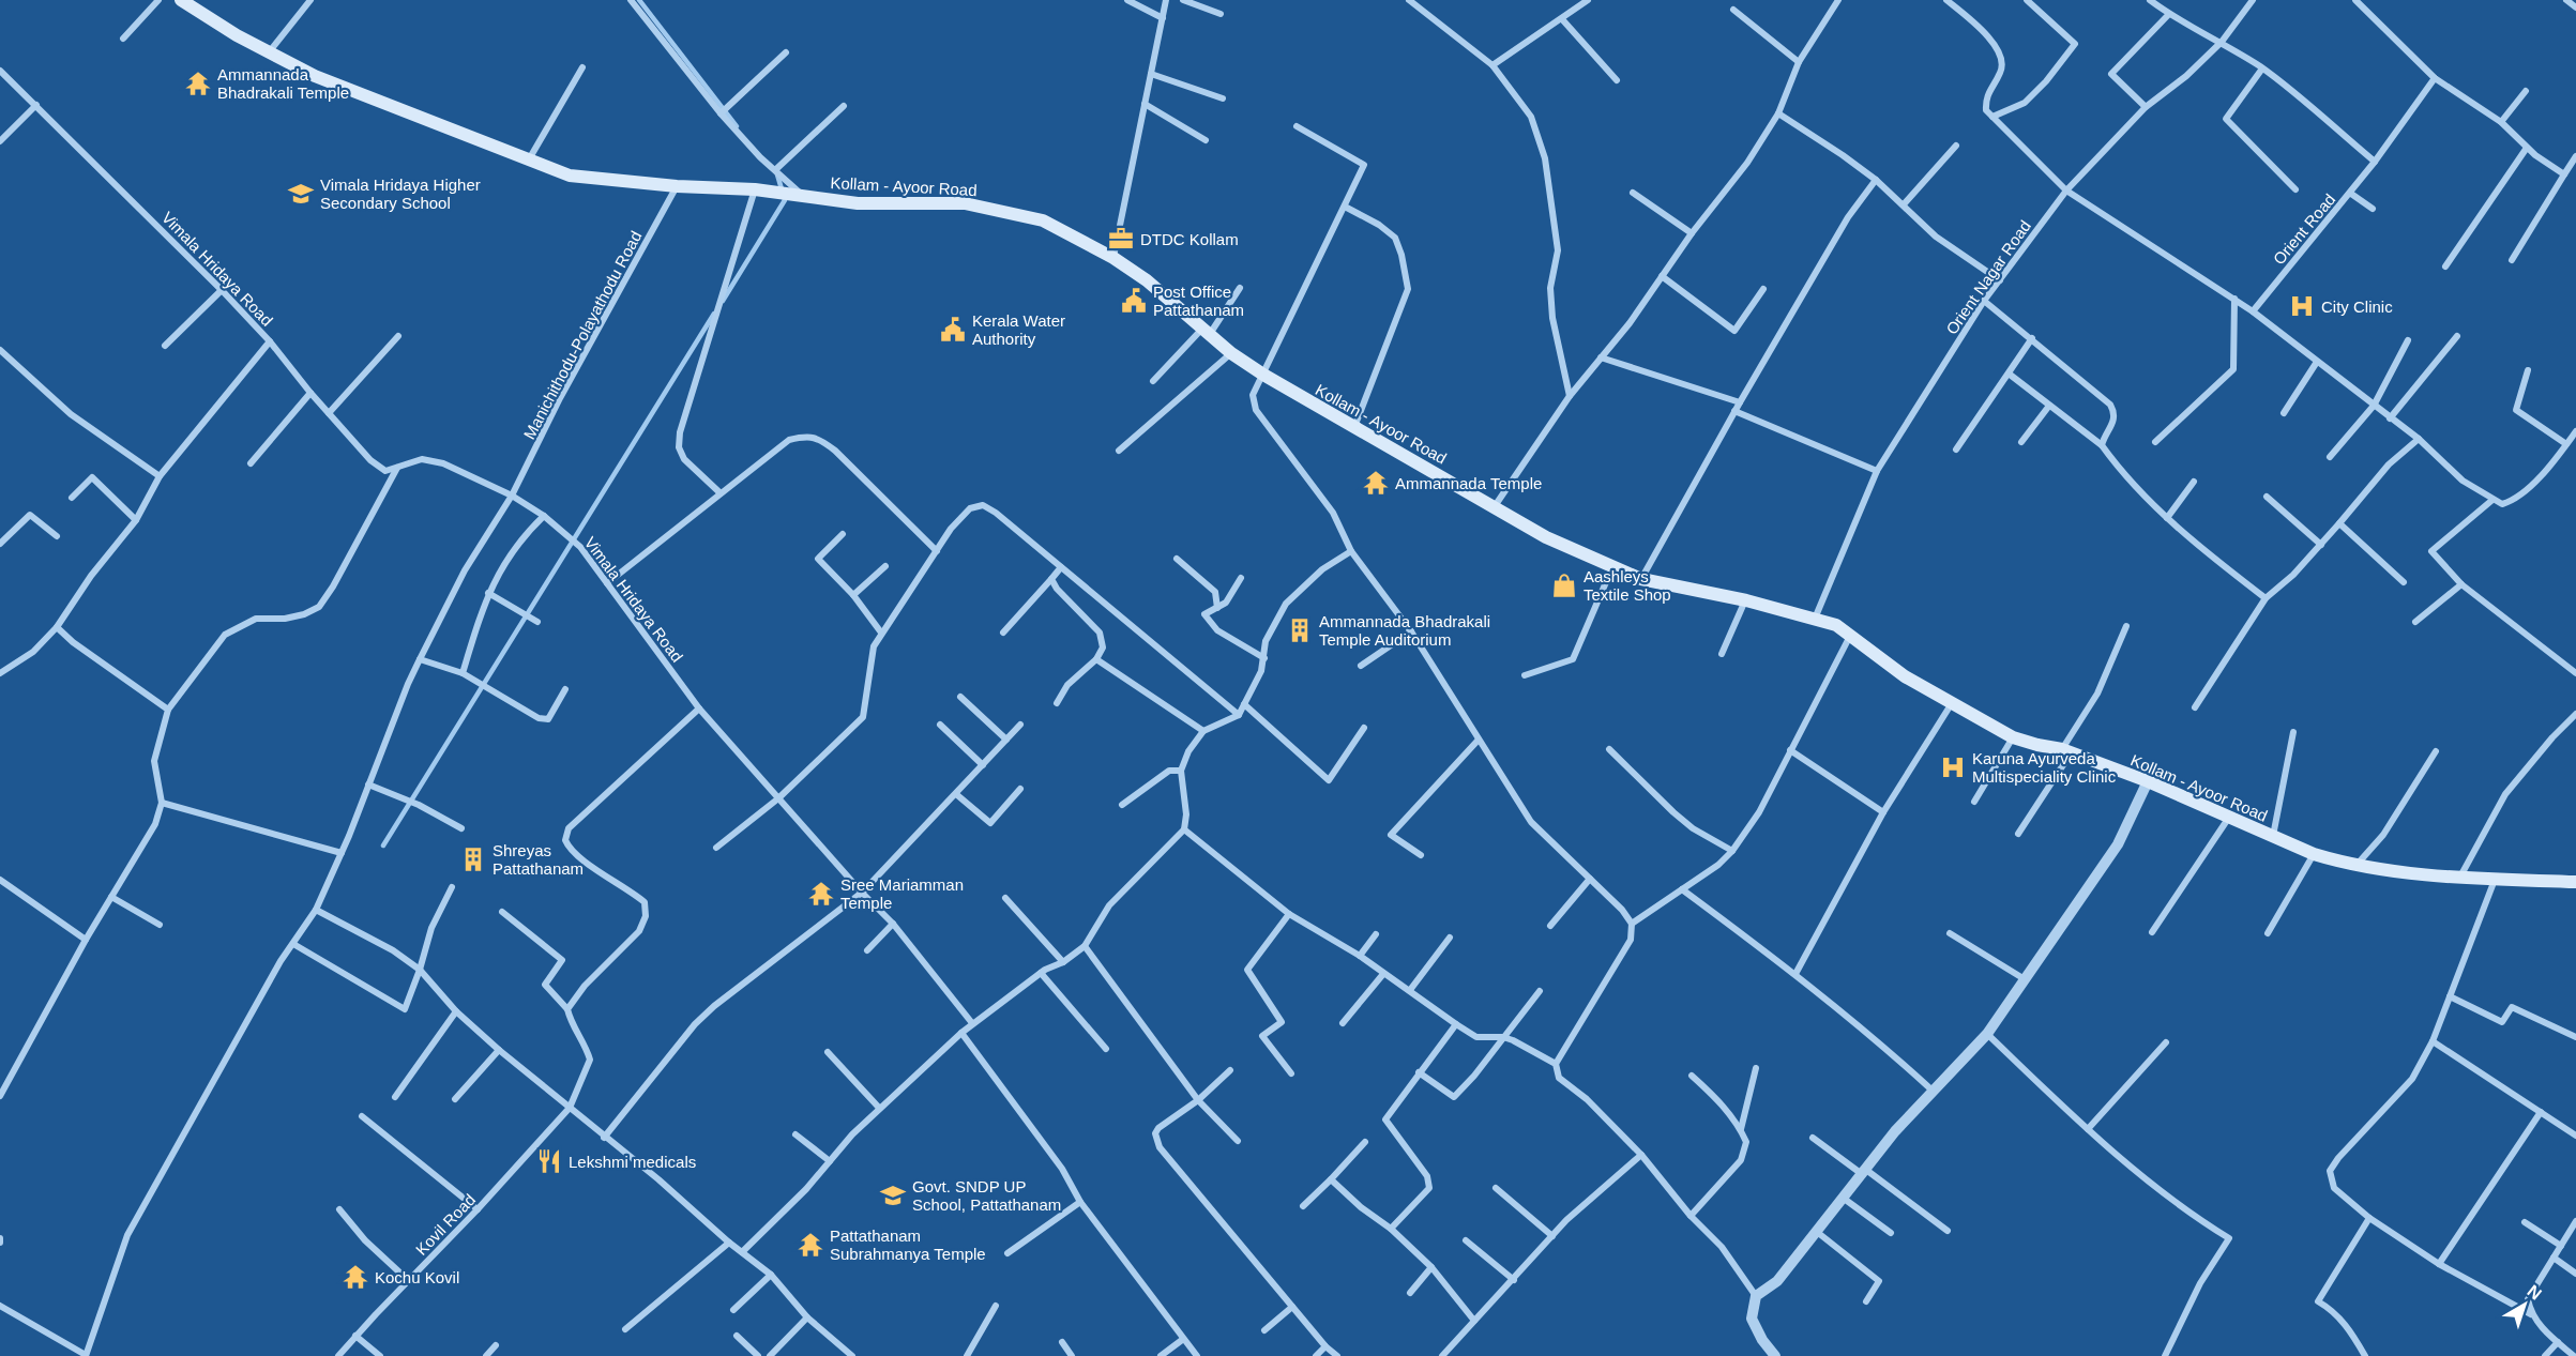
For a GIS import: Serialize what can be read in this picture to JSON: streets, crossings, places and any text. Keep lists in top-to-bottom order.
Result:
{
  "streets": {
    "main road": ["Kollam - Ayoor Road"],
    "street": [
      "Orient Road",
      "Vimala Hridaya Road",
      "Orient Nagar Road",
      "Kovil Road"
    ]
  },
  "crossings": [
    ["Kollam - Ayoor Road", "Orient Nagar Road"]
  ],
  "places": {
    "temple": [
      "Ammannada Bhadrakali Temple",
      "Ammannada Temple",
      "Sree Mariamman Temple",
      "Pattathanam Subrahmanya Temple",
      "Kochu Kovil"
    ],
    "school or university": ["Vimala Hridaya Higher Secondary School", "Govt. SNDP UP School, Pattathanam"],
    "office": ["DTDC Kollam"],
    "public building": ["Post Office Pattathanam", "Kerala Water Authority"],
    "hospital": ["City Clinic", "Karuna Ayurveda Multispeciality Clinic"],
    "shop": ["Aashleys Textile Shop"],
    "building": ["Ammannada Bhadrakali Temple Auditorium", "Shreyas Pattathanam"],
    "restaurant": ["Lekshmi medicals"]
  },
  "north": "top right"
}
